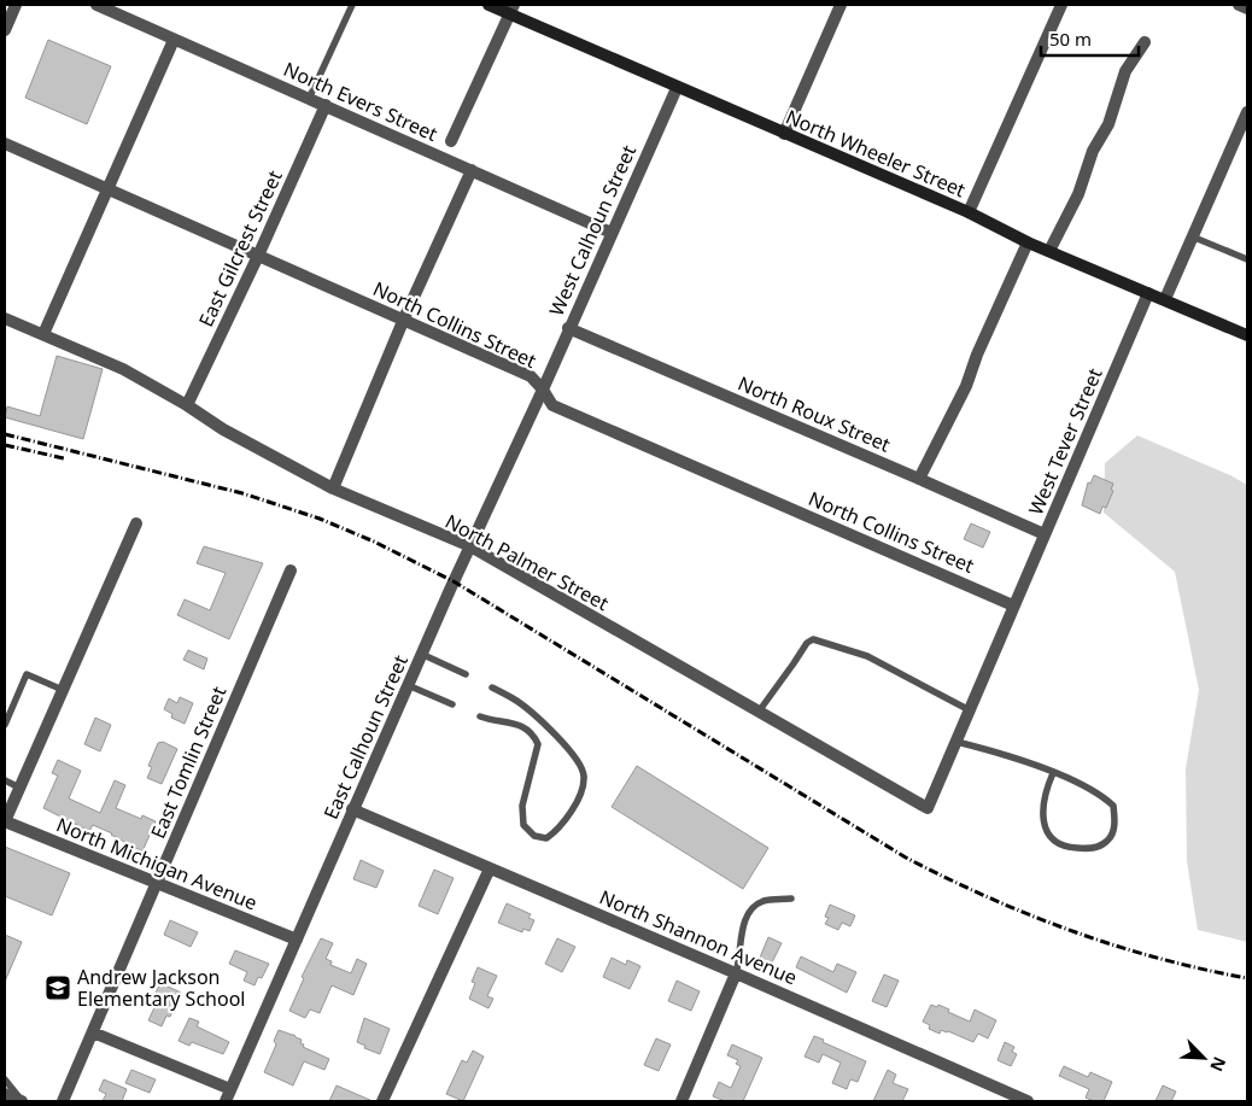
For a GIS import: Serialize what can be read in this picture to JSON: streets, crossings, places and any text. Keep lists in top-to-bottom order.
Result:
{
  "streets": {
    "main road": ["North Wheeler Street"],
    "street": [
      "North Evers Street",
      "West Calhoun Street",
      "East Gilcrest Street",
      "North Collins Street",
      "North Roux Street",
      "West Tever Street",
      "North Palmer Street",
      "East Calhoun Street",
      "East Tomlin Street",
      "North Michigan Avenue",
      "North Shannon Avenue"
    ]
  },
  "crossings": [
    ["North Evers Street", "West Calhoun Street"],
    ["North Evers Street", "East Gilcrest Street"],
    ["North Wheeler Street", "West Calhoun Street"],
    ["North Wheeler Street", "West Tever Street"],
    ["West Calhoun Street", "North Collins Street"],
    ["West Calhoun Street", "North Roux Street"],
    ["West Calhoun Street", "East Calhoun Street"],
    ["East Gilcrest Street", "North Collins Street"],
    ["East Gilcrest Street", "North Palmer Street"],
    ["North Collins Street", "West Tever Street"],
    ["North Collins Street", "East Calhoun Street"],
    ["North Roux Street", "West Tever Street"],
    ["West Tever Street", "North Palmer Street"],
    ["North Palmer Street", "East Calhoun Street"],
    ["East Calhoun Street", "North Michigan Avenue"],
    ["East Calhoun Street", "North Shannon Avenue"],
    ["East Tomlin Street", "North Michigan Avenue"]
  ],
  "places": {
    "school or university": ["Andrew Jackson Elementary School"]
  },
  "scale_bar": "50 m",
  "north": "bottom right"
}
